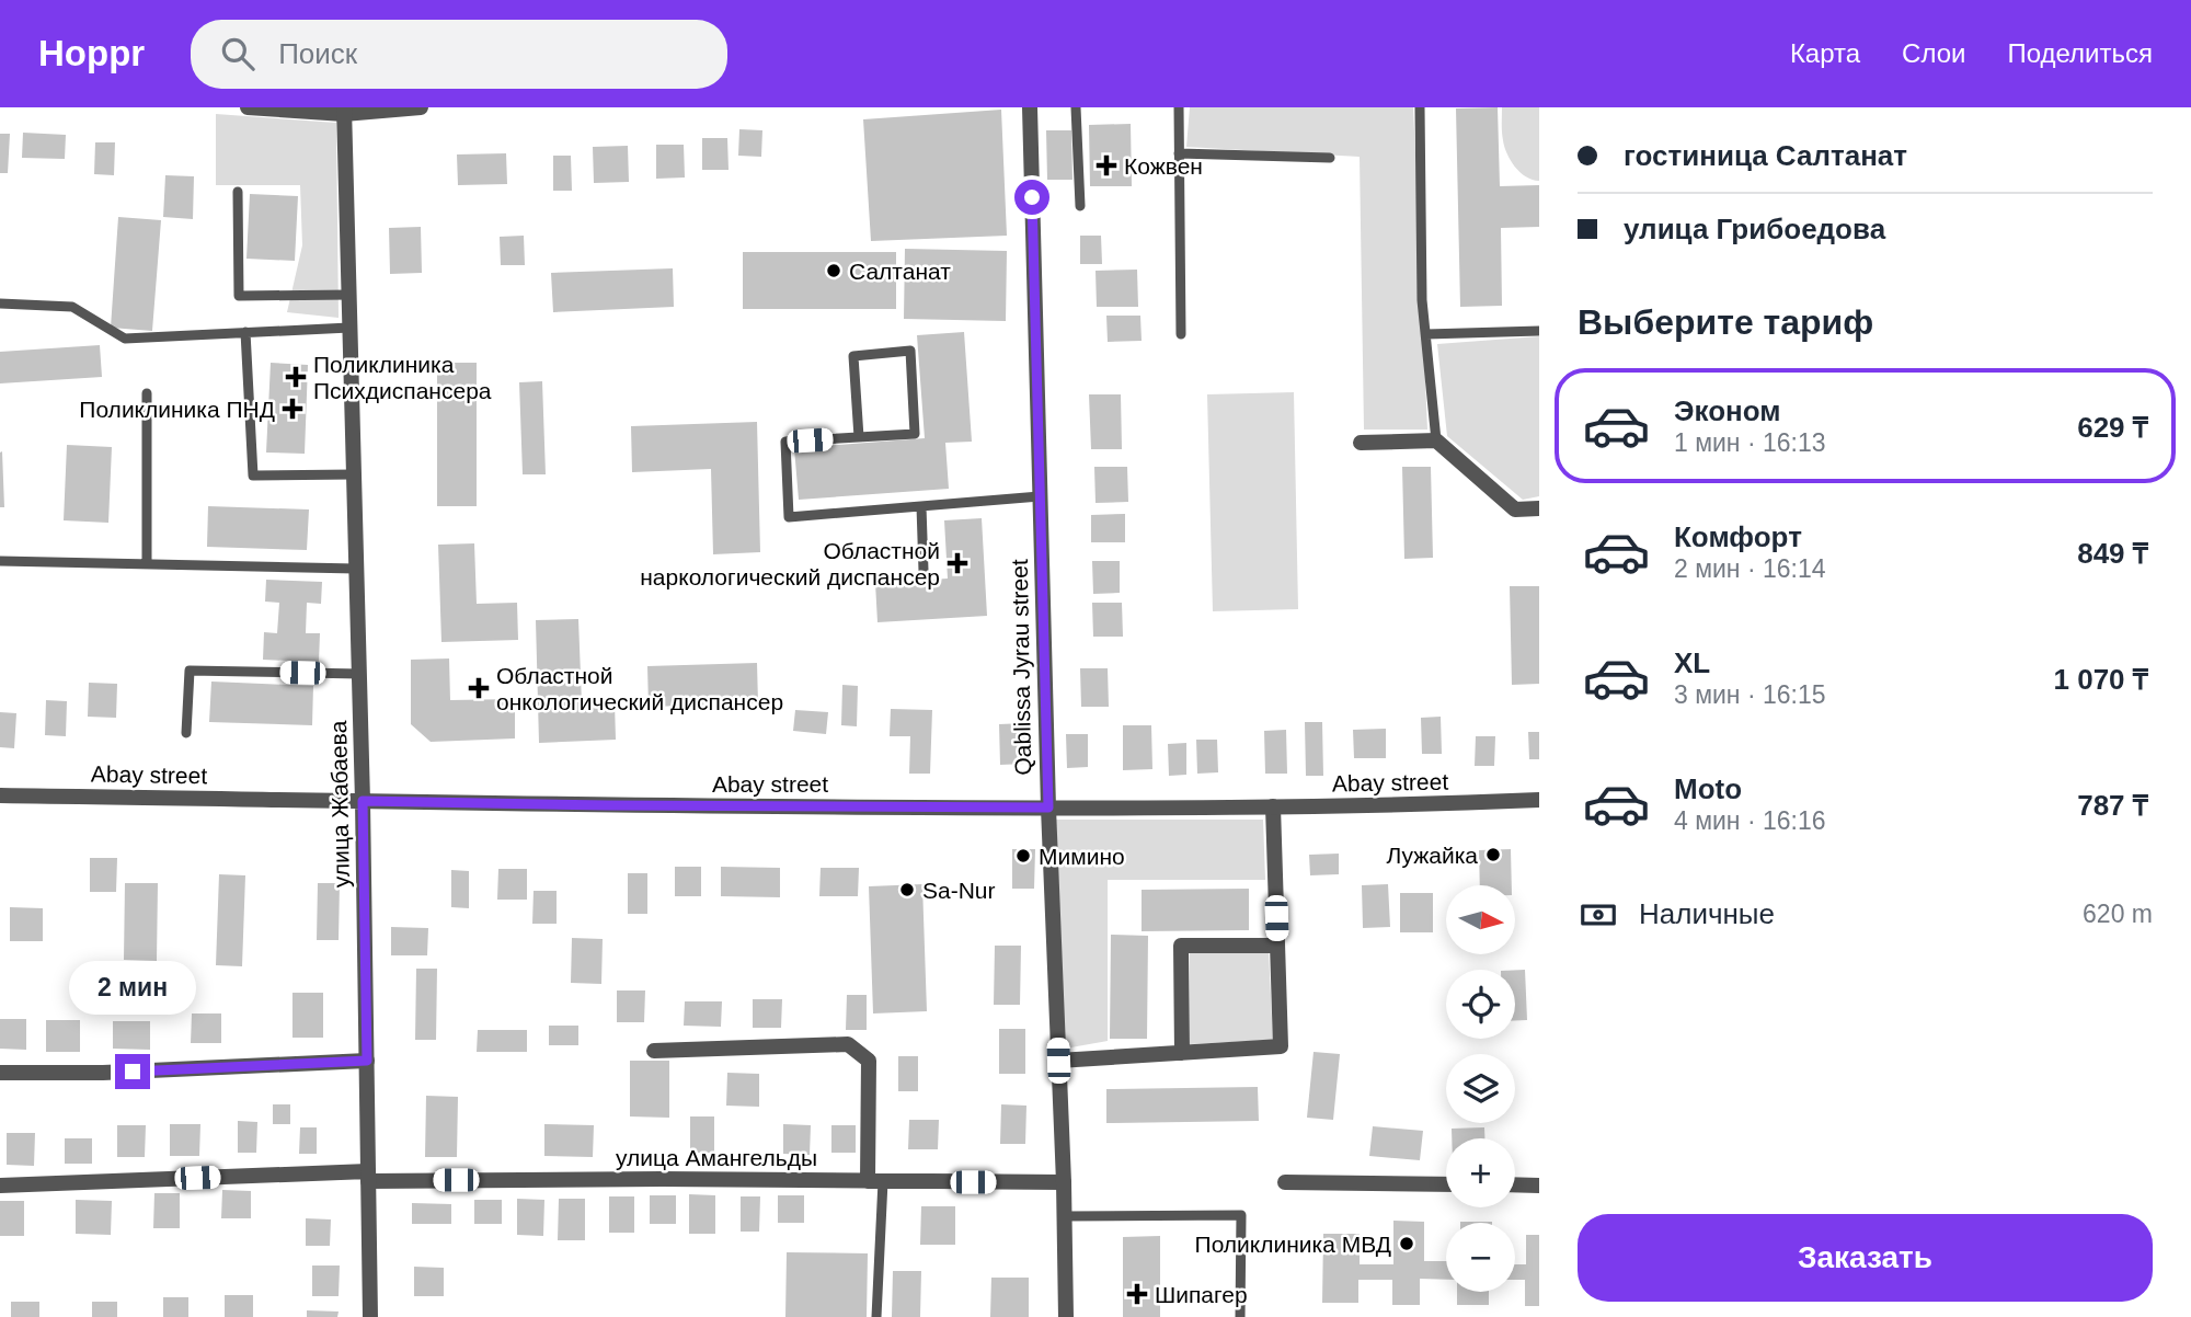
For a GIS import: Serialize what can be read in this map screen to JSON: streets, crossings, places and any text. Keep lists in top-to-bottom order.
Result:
{
  "streets": {
    "street": [
      "Qablissa Jyrau street",
      "Abay street",
      "улица Жабаева",
      "улица Амангельды"
    ]
  },
  "crossings": [
    ["Qablissa Jyrau street", "Abay street"],
    ["Qablissa Jyrau street", "улица Амангельды"],
    ["Abay street", "улица Жабаева"],
    ["улица Жабаева", "улица Амангельды"]
  ],
  "places": {
    "health": [
      "Кожвен",
      "Поликлиника Психдиспансера",
      "Поликлиника ПНД",
      "Областной наркологический диспансер",
      "Областной онкологический диспансер",
      "Шипагер"
    ],
    "other": [
      "Салтанат",
      "Лужайка",
      "Мимино",
      "Sa-Nur",
      "Поликлиника МВД"
    ]
  },
  "north": "right",
  "page": {
    "header": "Hoppr",
    "search": "Поиск",
    "nav": ["Карта", "Слои", "Поделиться"],
    "banner": ["гостиница Салтанат", "улица Грибоедова"],
    "heading": "Выберите тариф",
    "list": [
      {
        "name": "Эконом",
        "note": "1 мин · 16:13",
        "value": "629 ₸"
      },
      {
        "name": "Комфорт",
        "note": "2 мин · 16:14",
        "value": "849 ₸"
      },
      {
        "name": "XL",
        "note": "3 мин · 16:15",
        "value": "1 070 ₸"
      },
      {
        "name": "Moto",
        "note": "4 мин · 16:16",
        "value": "787 ₸"
      }
    ],
    "pay": ["Наличные", "620 m"],
    "map_buttons": ["+", "−"],
    "bubble": "2 мин",
    "buttons": "Заказать"
  }
}
